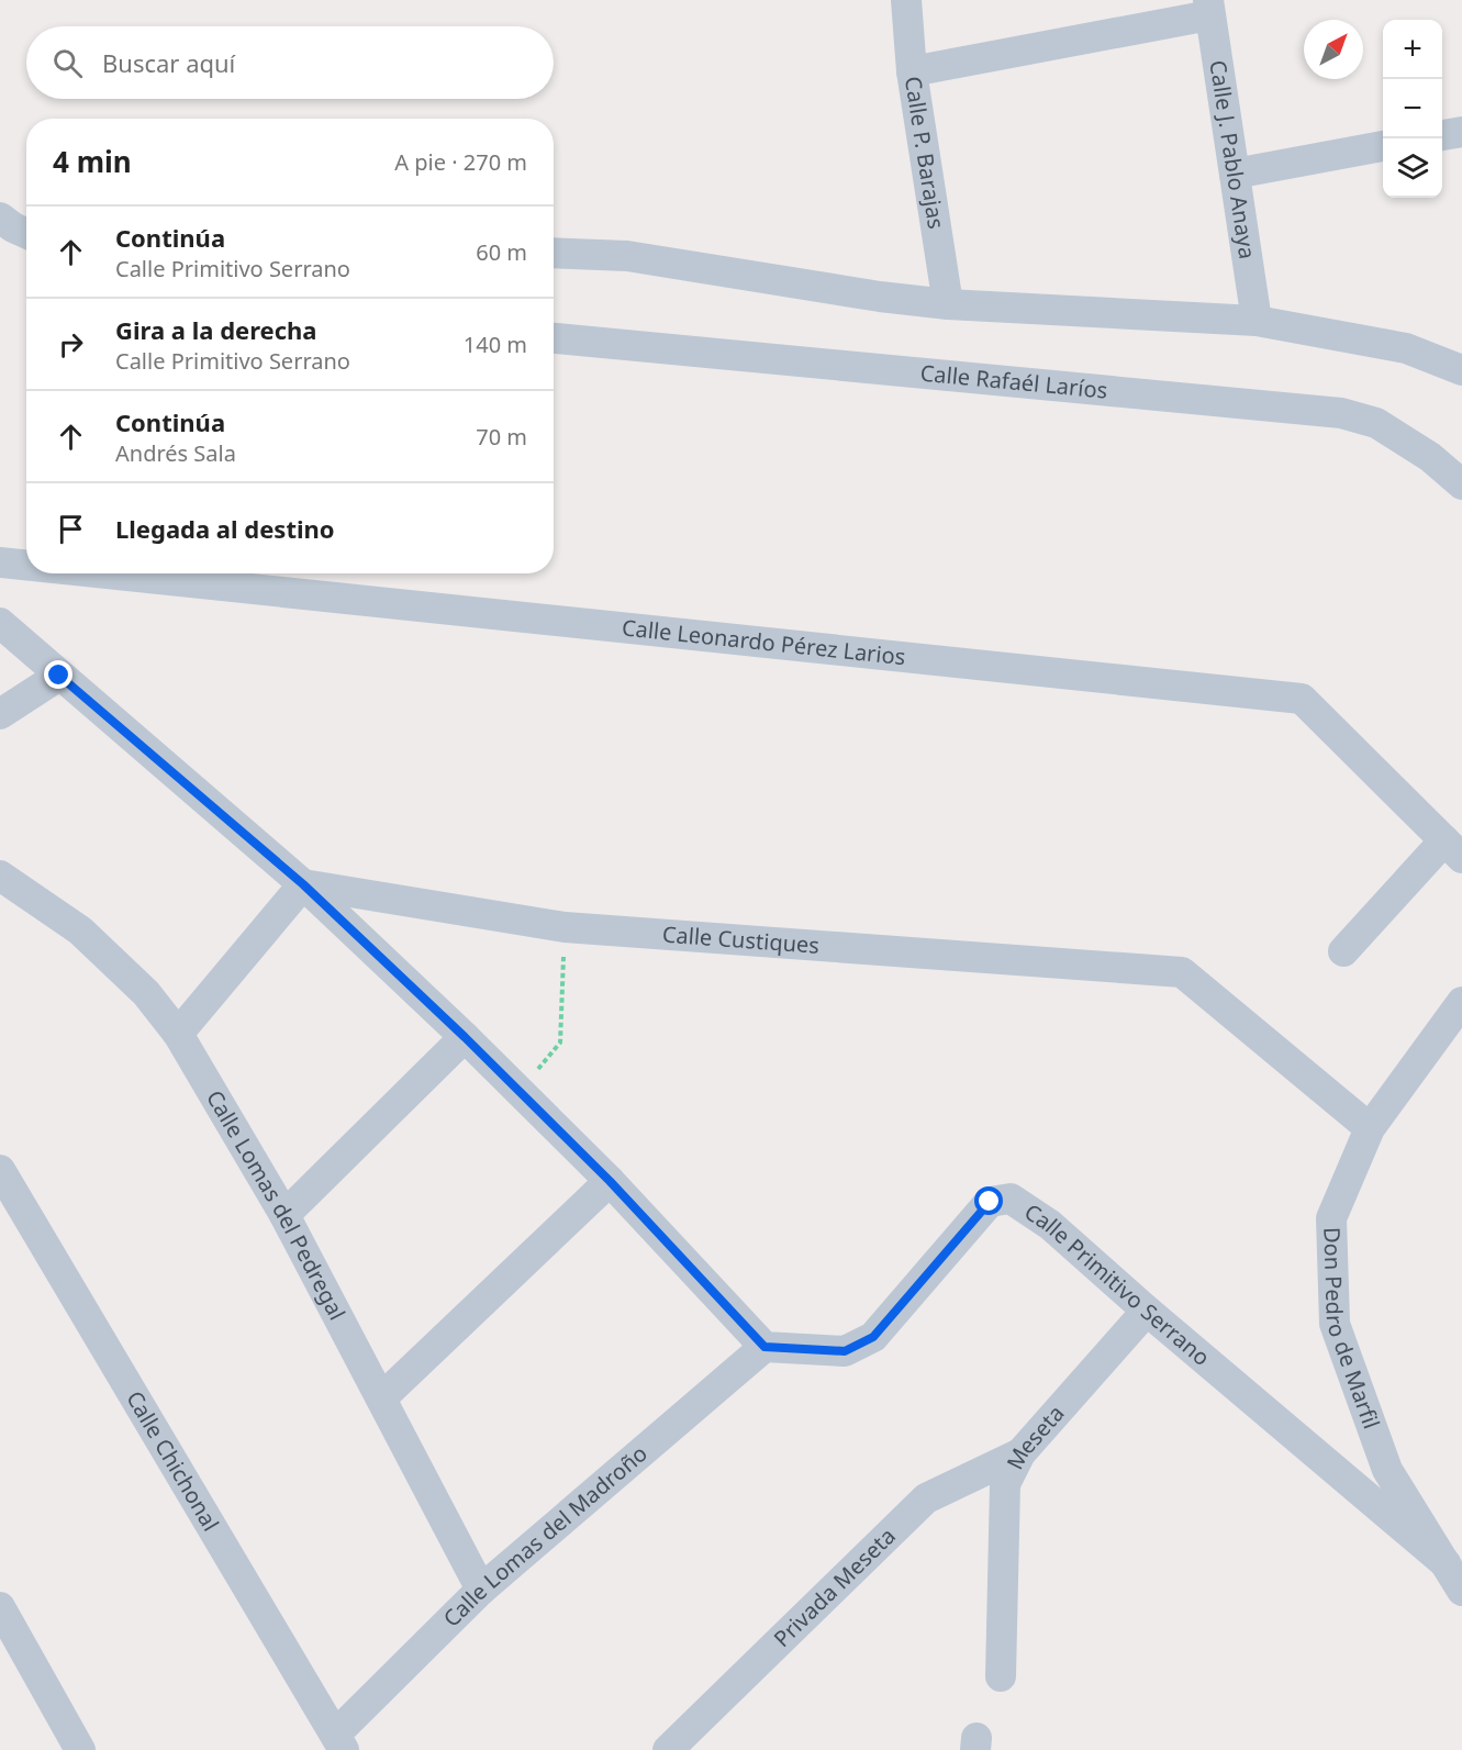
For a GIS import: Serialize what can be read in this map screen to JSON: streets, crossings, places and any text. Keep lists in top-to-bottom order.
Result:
{
  "streets": {
    "street": [
      "Calle P. Barajas",
      "Calle J. Pablo Anaya",
      "Calle Rafaél Laríos",
      "Calle Leonardo Pérez Larios",
      "Calle Custiques",
      "Calle Lomas del Pedregal",
      "Calle Primitivo Serrano",
      "Don Pedro de Marfil",
      "Meseta",
      "Calle Chichonal",
      "Calle Lomas del Madroño",
      "Privada Meseta"
    ]
  },
  "crossings": [
    ["Calle Custiques", "Don Pedro de Marfil"],
    ["Calle Lomas del Pedregal", "Calle Lomas del Madroño"],
    ["Calle Primitivo Serrano", "Don Pedro de Marfil"],
    ["Calle Primitivo Serrano", "Meseta"],
    ["Calle Primitivo Serrano", "Calle Lomas del Madroño"],
    ["Meseta", "Privada Meseta"],
    ["Calle Chichonal", "Calle Lomas del Madroño"]
  ],
  "north": "top right",
  "page": {
    "map_buttons": ["+", "−"],
    "search": "Buscar aquí",
    "heading": ["4 min", "A pie · 270 m"],
    "list": [
      ["Continúa", "Calle Primitivo Serrano", "60 m"],
      ["Gira a la derecha", "Calle Primitivo Serrano", "140 m"],
      ["Continúa", "Andrés Sala", "70 m"],
      "Llegada al destino"
    ]
  }
}
